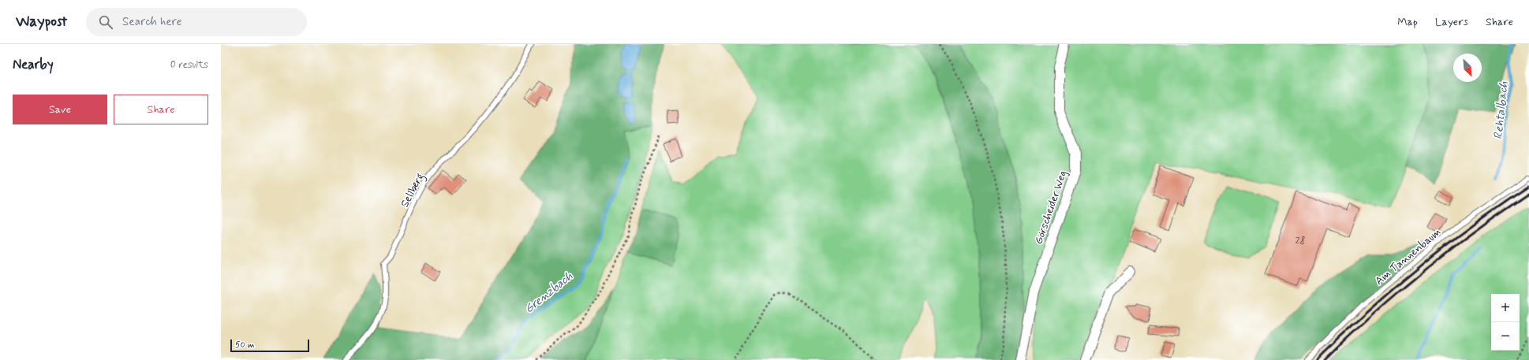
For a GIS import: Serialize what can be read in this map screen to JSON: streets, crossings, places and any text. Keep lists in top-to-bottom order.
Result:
{
  "streets": {
    "street": ["Görscheider Weg"],
    "lane": ["Sellberg", "Am Tannenbaum"]
  },
  "water": ["Rehtalbach", "Grenzbach"],
  "house_numbers": ["28"],
  "scale_bar": "50 m",
  "north": "bottom right",
  "page": {
    "header": "Waypost",
    "search": "Search here",
    "nav": ["Map", "Layers", "Share"],
    "heading": ["Nearby", "0 results"],
    "buttons": ["Save", "Share"],
    "map_buttons": ["+", "−"],
    "scale": "50 m"
  }
}
